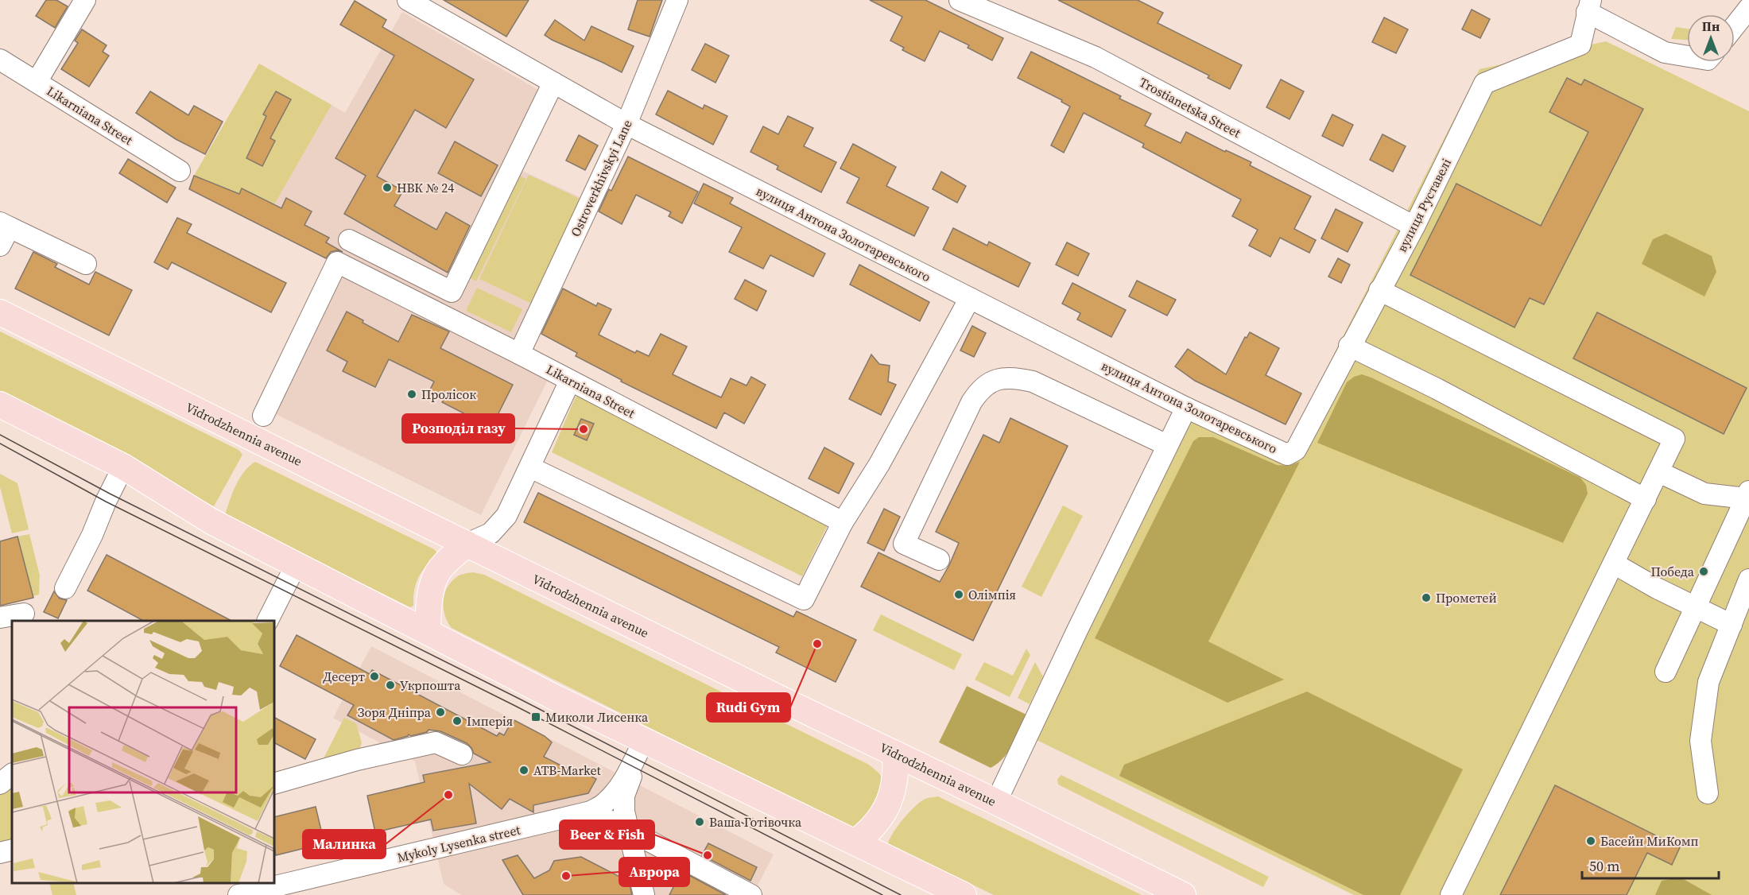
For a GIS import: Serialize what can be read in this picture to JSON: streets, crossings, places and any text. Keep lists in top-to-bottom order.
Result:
{
  "streets": {
    "main road": ["Vidrodzhennia avenue"],
    "street": [
      "Trostianetska Street",
      "Likarniana Street",
      "Ostroverkhivskyi Lane",
      "вулиця Руставелі",
      "вулиця Антона Золотаревського",
      "Mykoly Lysenka street"
    ]
  },
  "crossings": [
    ["Trostianetska Street", "вулиця Руставелі"],
    ["Likarniana Street", "Ostroverkhivskyi Lane"],
    ["Ostroverkhivskyi Lane", "вулиця Антона Золотаревського"],
    ["вулиця Руставелі", "вулиця Антона Золотаревського"]
  ],
  "places": {
    "other": [
      "НВК № 24",
      "Пролісок",
      "Розподіл газу",
      "Победа",
      "Олімпія",
      "Прометей",
      "Rudi Gym",
      "Десерт",
      "Укрпошта",
      "Зоря Дніпра",
      "Імперія",
      "ATB-Market",
      "Малинка",
      "Ваша Готівочка",
      "Басейн МиКомп",
      "Beer & Fish",
      "Аврора"
    ],
    "transit": ["Миколи Лисенка"]
  },
  "scale_bar": "50 m",
  "north": "top"
}
